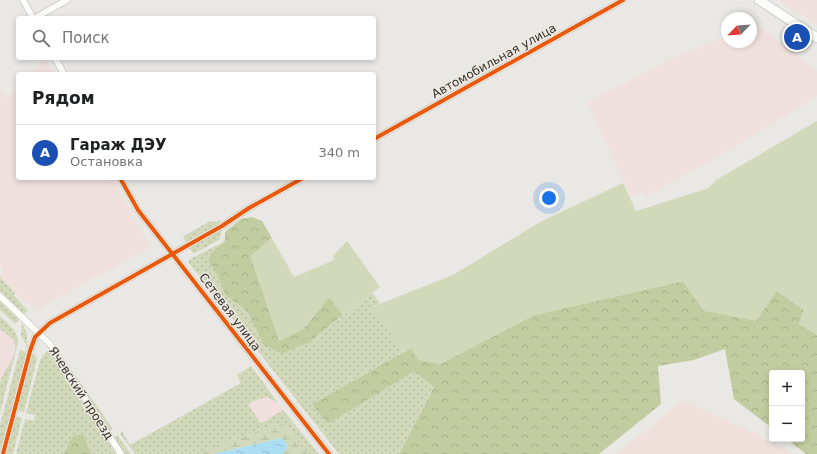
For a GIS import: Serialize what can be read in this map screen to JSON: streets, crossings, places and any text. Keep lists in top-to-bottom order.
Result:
{
  "streets": {
    "street": ["Автомобильная улица", "Сетевая улица", "Ячевский проезд"]
  },
  "north": "bottom left",
  "page": {
    "search": "Поиск",
    "pins": "A",
    "heading": "Рядом",
    "list": [
      {
        "mark": "A",
        "name": "Гараж ДЭУ",
        "note": "Остановка",
        "value": "340 m"
      }
    ],
    "map_buttons": ["+", "−"]
  }
}
